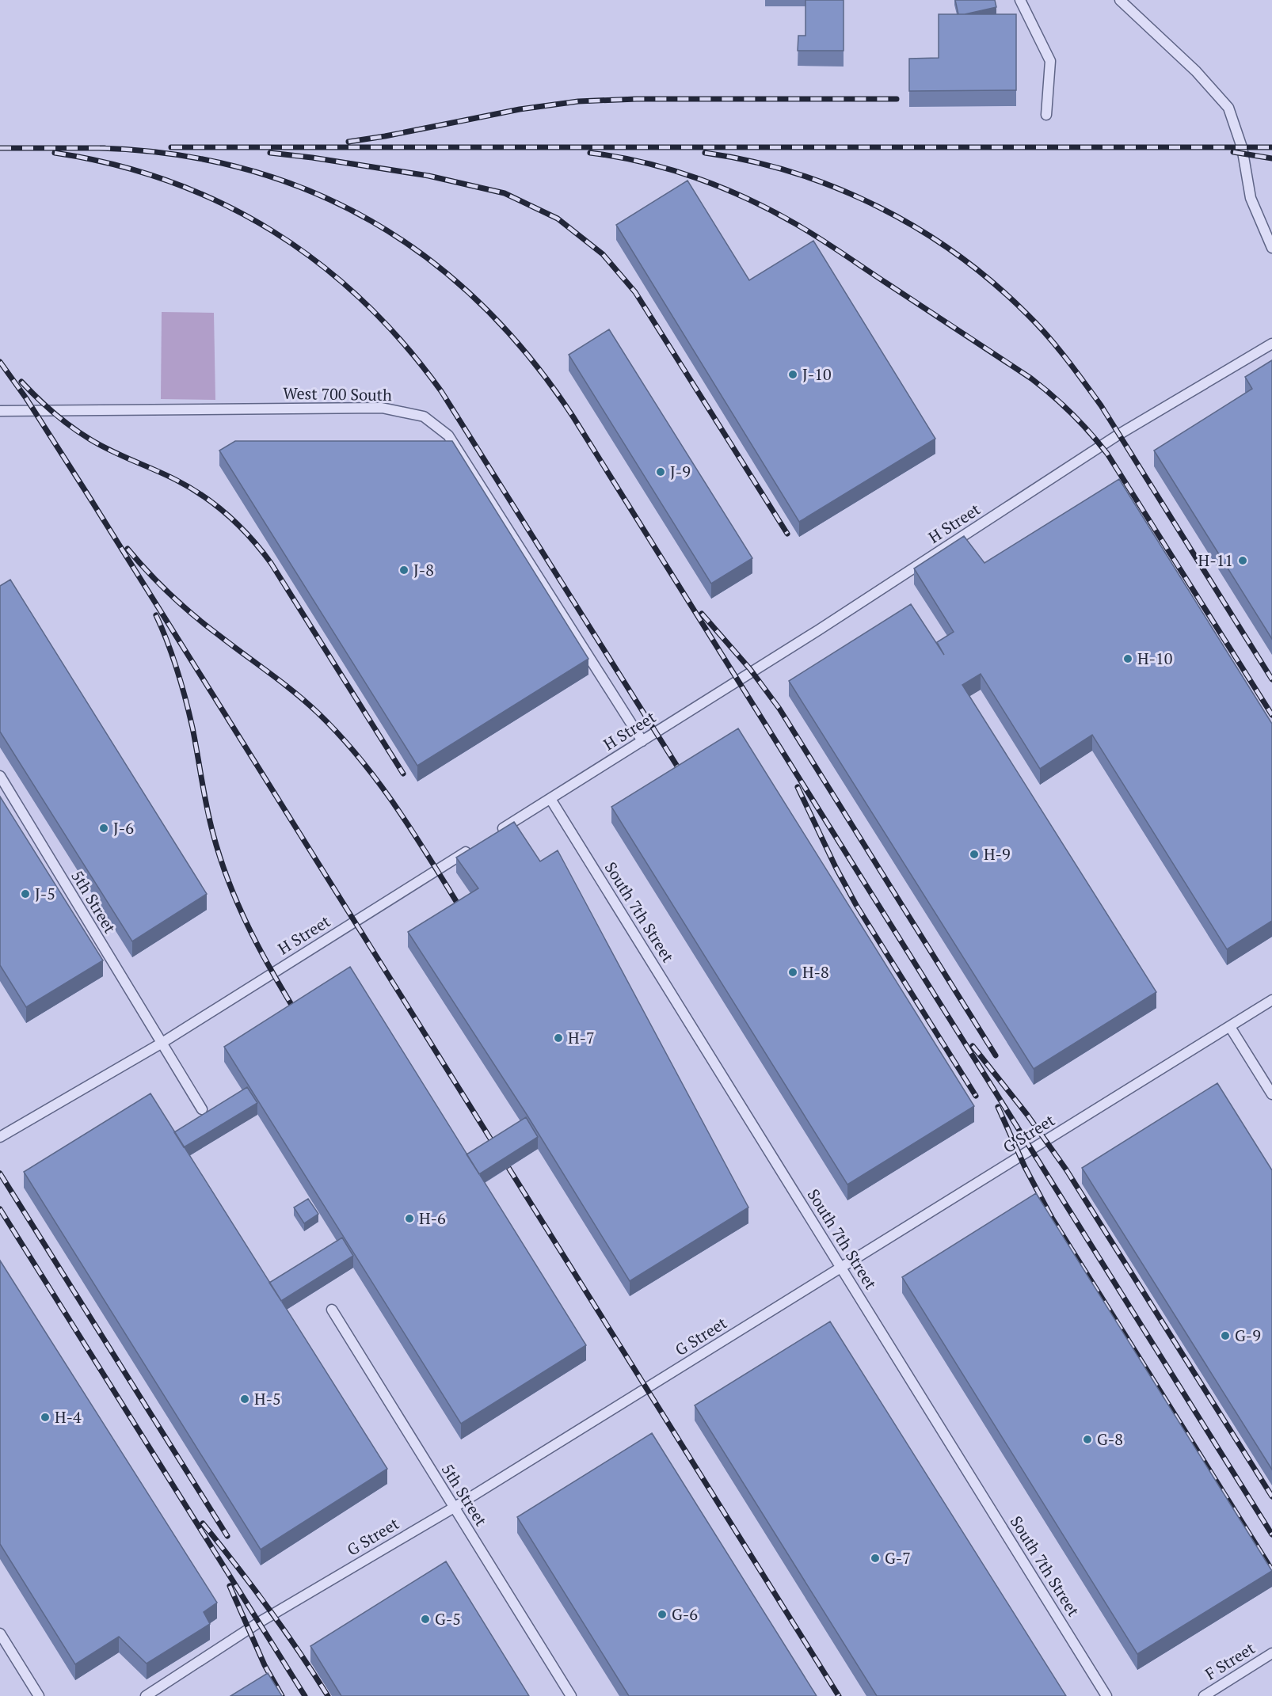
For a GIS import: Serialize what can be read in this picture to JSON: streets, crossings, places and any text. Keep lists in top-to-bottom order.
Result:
{
  "streets": {
    "lane": [
      "West 700 South",
      "H Street",
      "5th Street",
      "South 7th Street",
      "G Street",
      "F Street"
    ]
  },
  "crossings": [
    ["West 700 South", "H Street"],
    ["H Street", "5th Street"],
    ["H Street", "South 7th Street"],
    ["5th Street", "G Street"],
    ["South 7th Street", "G Street"]
  ],
  "places": [
    "J-10",
    "J-9",
    "H-11",
    "J-8",
    "H-10",
    "J-6",
    "H-9",
    "J-5",
    "H-8",
    "H-7",
    "H-6",
    "G-9",
    "H-5",
    "H-4",
    "G-8",
    "G-7",
    "G-6",
    "G-5"
  ]
}
